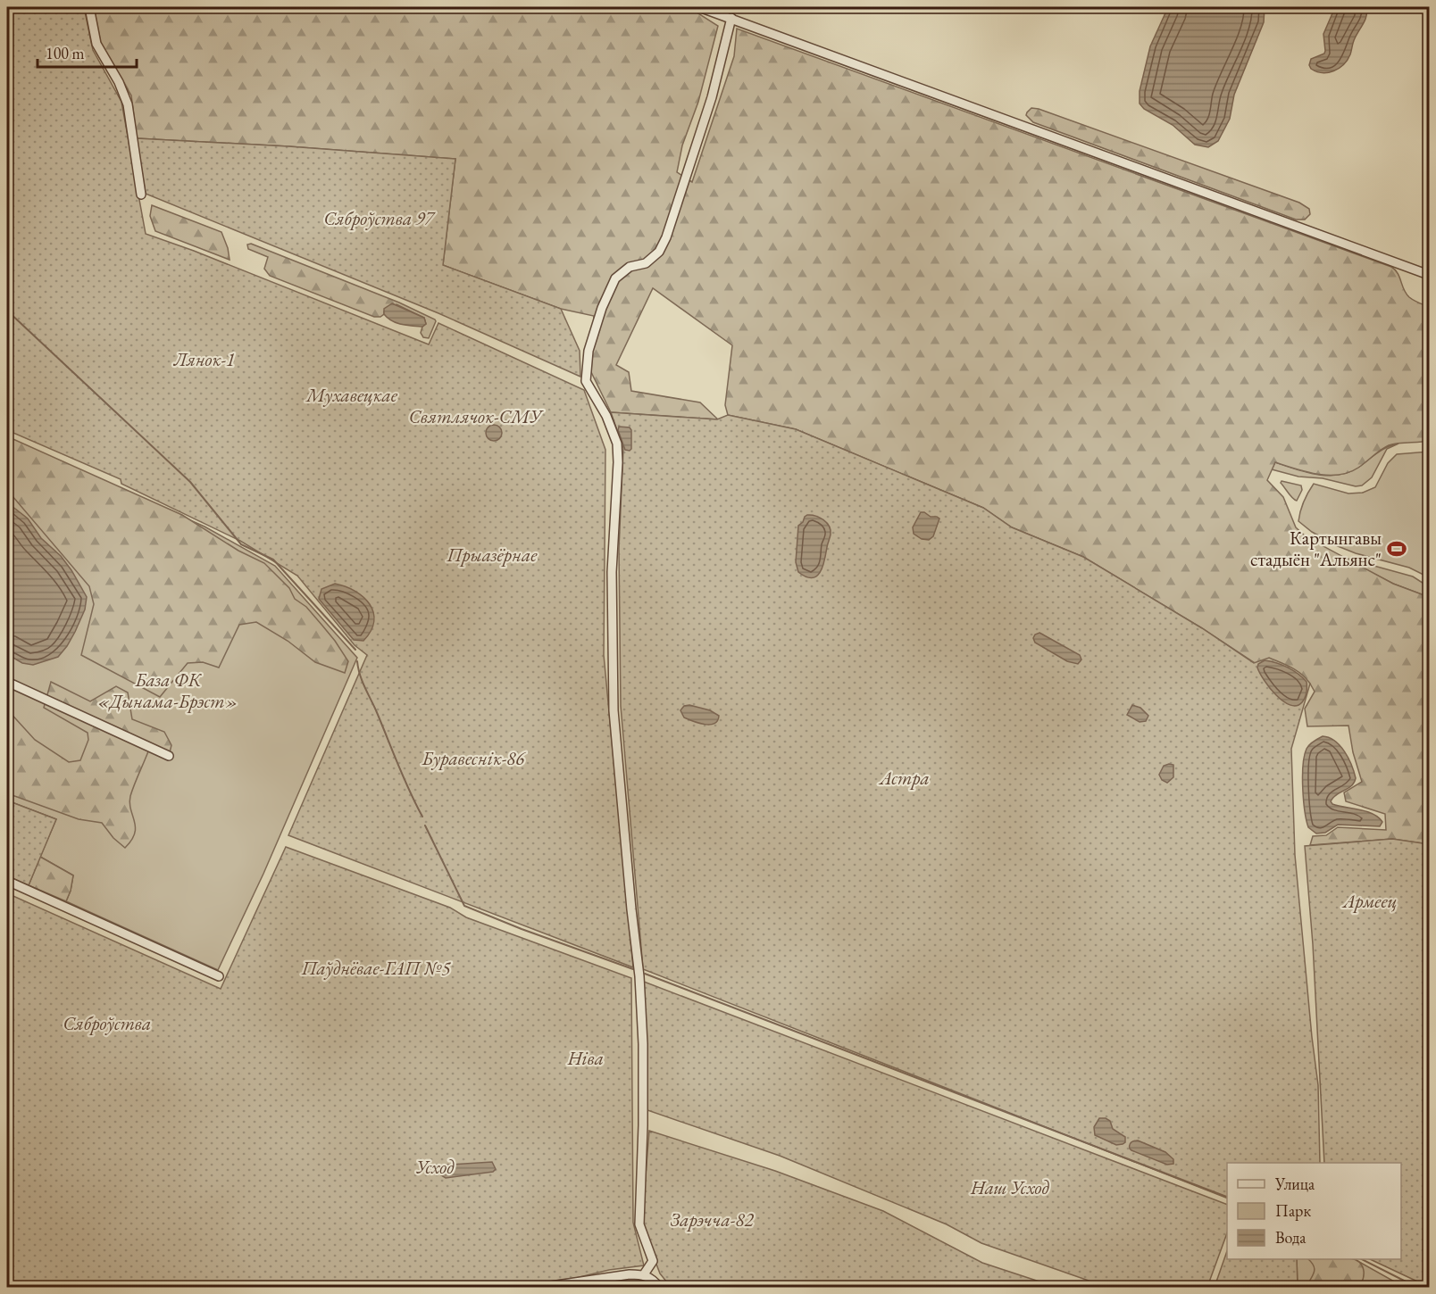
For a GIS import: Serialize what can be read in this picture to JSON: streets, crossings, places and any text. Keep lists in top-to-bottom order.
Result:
{
  "parks": [
    "Сяброўства 97",
    "Лянок-1",
    "Мухавецкае",
    "Святлячок-СМУ",
    "Прыазёрнае",
    "База ФК «Дынама-Брэст»",
    "Буравеснік-86",
    "Астра",
    "Армеец",
    "Паўднёвае-ГАП №5",
    "Сяброўства",
    "Ніва",
    "Усход",
    "Наш Усход",
    "Зарэчча-82"
  ],
  "places": {
    "sports": ["Картынгавы стадыён \"Альянс\""]
  },
  "legend": ["Улица", "Парк", "Вода"],
  "scale_bar": "100 m"
}
